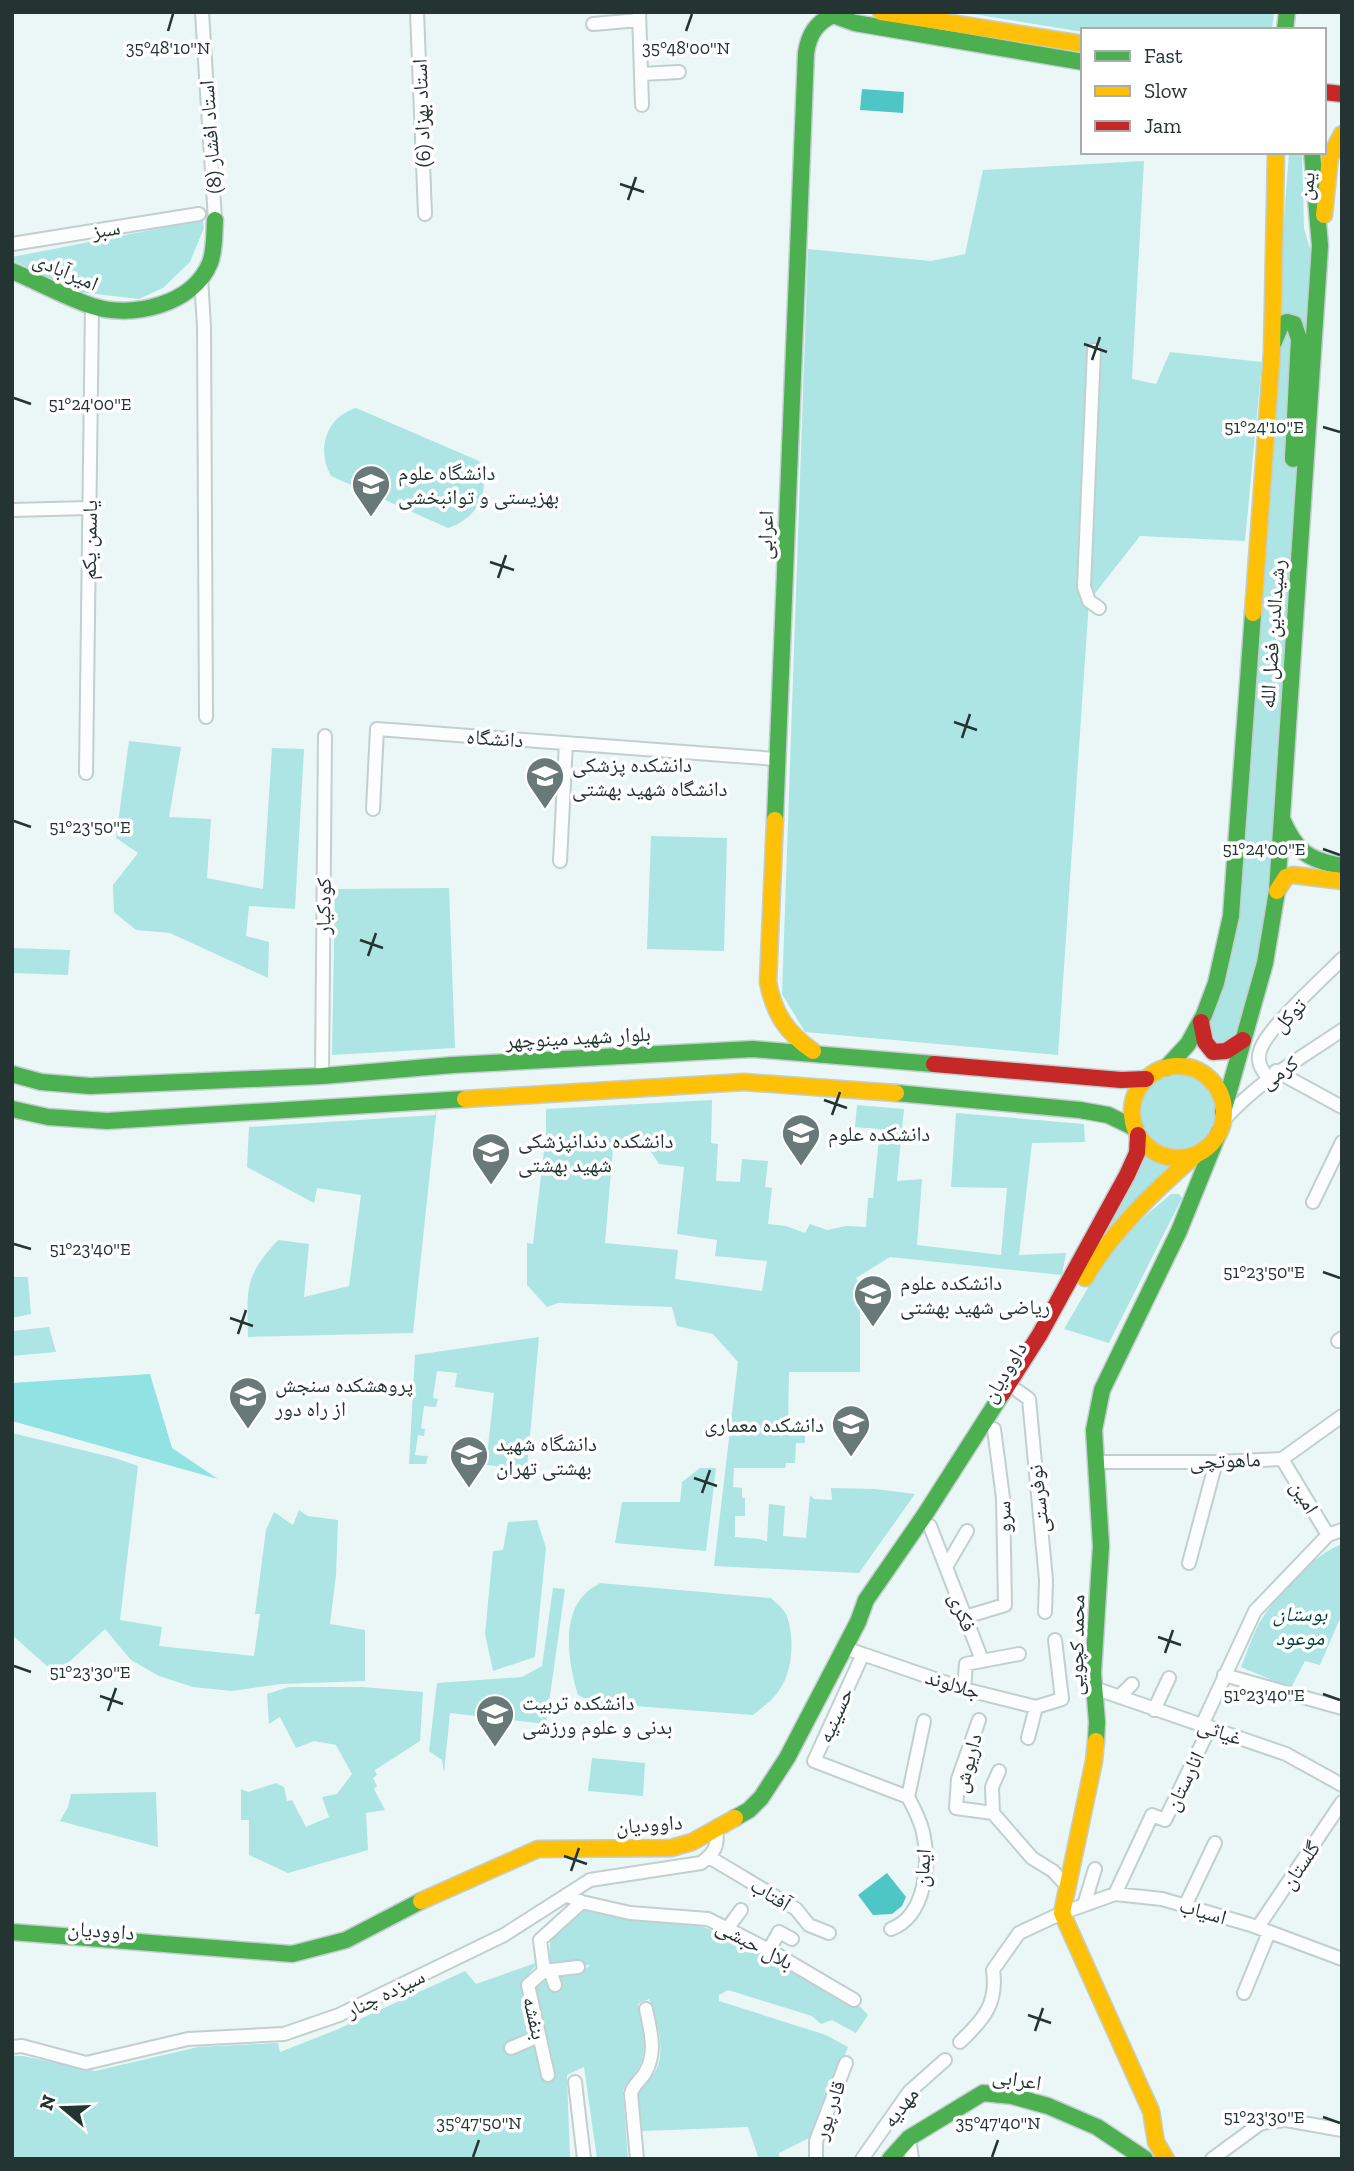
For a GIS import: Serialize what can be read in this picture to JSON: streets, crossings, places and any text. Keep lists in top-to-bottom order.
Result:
{
  "streets": {
    "main road": [
      "یمن",
      "امیرآبادی",
      "اعرابی",
      "رشیدالدین فضل الله",
      "بلوار شهید مینوچهر",
      "داوودیان",
      "محمد کچویی"
    ],
    "street": [
      "استاد بهزاد (6)",
      "استاد افشار (8)",
      "سبز",
      "یاسمن یکم",
      "دانشگاه",
      "کودکیار",
      "توکل",
      "کرمی",
      "ماهوتچی",
      "امین",
      "نوفرستی",
      "سرو",
      "فکری",
      "جلالوند",
      "حسینیه",
      "غیاثی",
      "داریوش",
      "انارستان",
      "گلستان",
      "ایمان",
      "آفتاب",
      "اسیاب",
      "بلال حبشی",
      "سیزده چنار",
      "بنفشه",
      "مهدیه",
      "قادر پور"
    ]
  },
  "crossings": [
    ["استاد افشار (8)", "سبز"],
    ["یمن", "رشیدالدین فضل الله"],
    ["امیرآبادی", "یاسمن یکم"],
    ["اعرابی", "دانشگاه"],
    ["اعرابی", "بلوار شهید مینوچهر"],
    ["رشیدالدین فضل الله", "بلوار شهید مینوچهر"],
    ["رشیدالدین فضل الله", "کرمی"],
    ["رشیدالدین فضل الله", "داوودیان"],
    ["رشیدالدین فضل الله", "محمد کچویی"],
    ["کودکیار", "بلوار شهید مینوچهر"],
    ["توکل", "کرمی"],
    ["بلوار شهید مینوچهر", "کرمی"],
    ["بلوار شهید مینوچهر", "داوودیان"],
    ["بلوار شهید مینوچهر", "محمد کچویی"],
    ["کرمی", "داوودیان"],
    ["کرمی", "محمد کچویی"],
    ["داوودیان", "نوفرستی"],
    ["داوودیان", "سرو"],
    ["داوودیان", "فکری"],
    ["داوودیان", "محمد کچویی"],
    ["داوودیان", "جلالوند"],
    ["ماهوتچی", "امین"],
    ["ماهوتچی", "محمد کچویی"],
    ["سرو", "فکری"],
    ["فکری", "جلالوند"],
    ["محمد کچویی", "غیاثی"],
    ["محمد کچویی", "اسیاب"],
    ["جلالوند", "حسینیه"],
    ["حسینیه", "ایمان"],
    ["غیاثی", "انارستان"],
    ["انارستان", "اسیاب"],
    ["گلستان", "اسیاب"],
    ["آفتاب", "سیزده چنار"],
    ["بلال حبشی", "سیزده چنار"],
    ["بلال حبشی", "بنفشه"]
  ],
  "parks": ["بوستان موعود"],
  "places": {
    "school or university": [
      "دانشگاه علوم بهزیستی و توانبخشی",
      "دانشکده پزشکی دانشگاه شهید بهشتی",
      "دانشکده علوم",
      "دانشکده دندانپزشکی شهید بهشتی",
      "دانشکده علوم ریاضی شهید بهشتی",
      "پروهشکده سنجش از راه دور",
      "دانشکده معماری",
      "دانشگاه شهید بهشتی تهران",
      "دانشکده تربیت بدنی و علوم ورزشی"
    ]
  },
  "legend": ["Fast", "Slow", "Jam"],
  "north": "left",
  "coordinates": [
    "35°48'10\"N",
    "35°48'00\"N",
    "51°24'00\"E",
    "51°24'10\"E",
    "51°23'50\"E",
    "51°23'40\"E",
    "51°23'30\"E",
    "35°47'50\"N",
    "35°47'40\"N"
  ]
}
